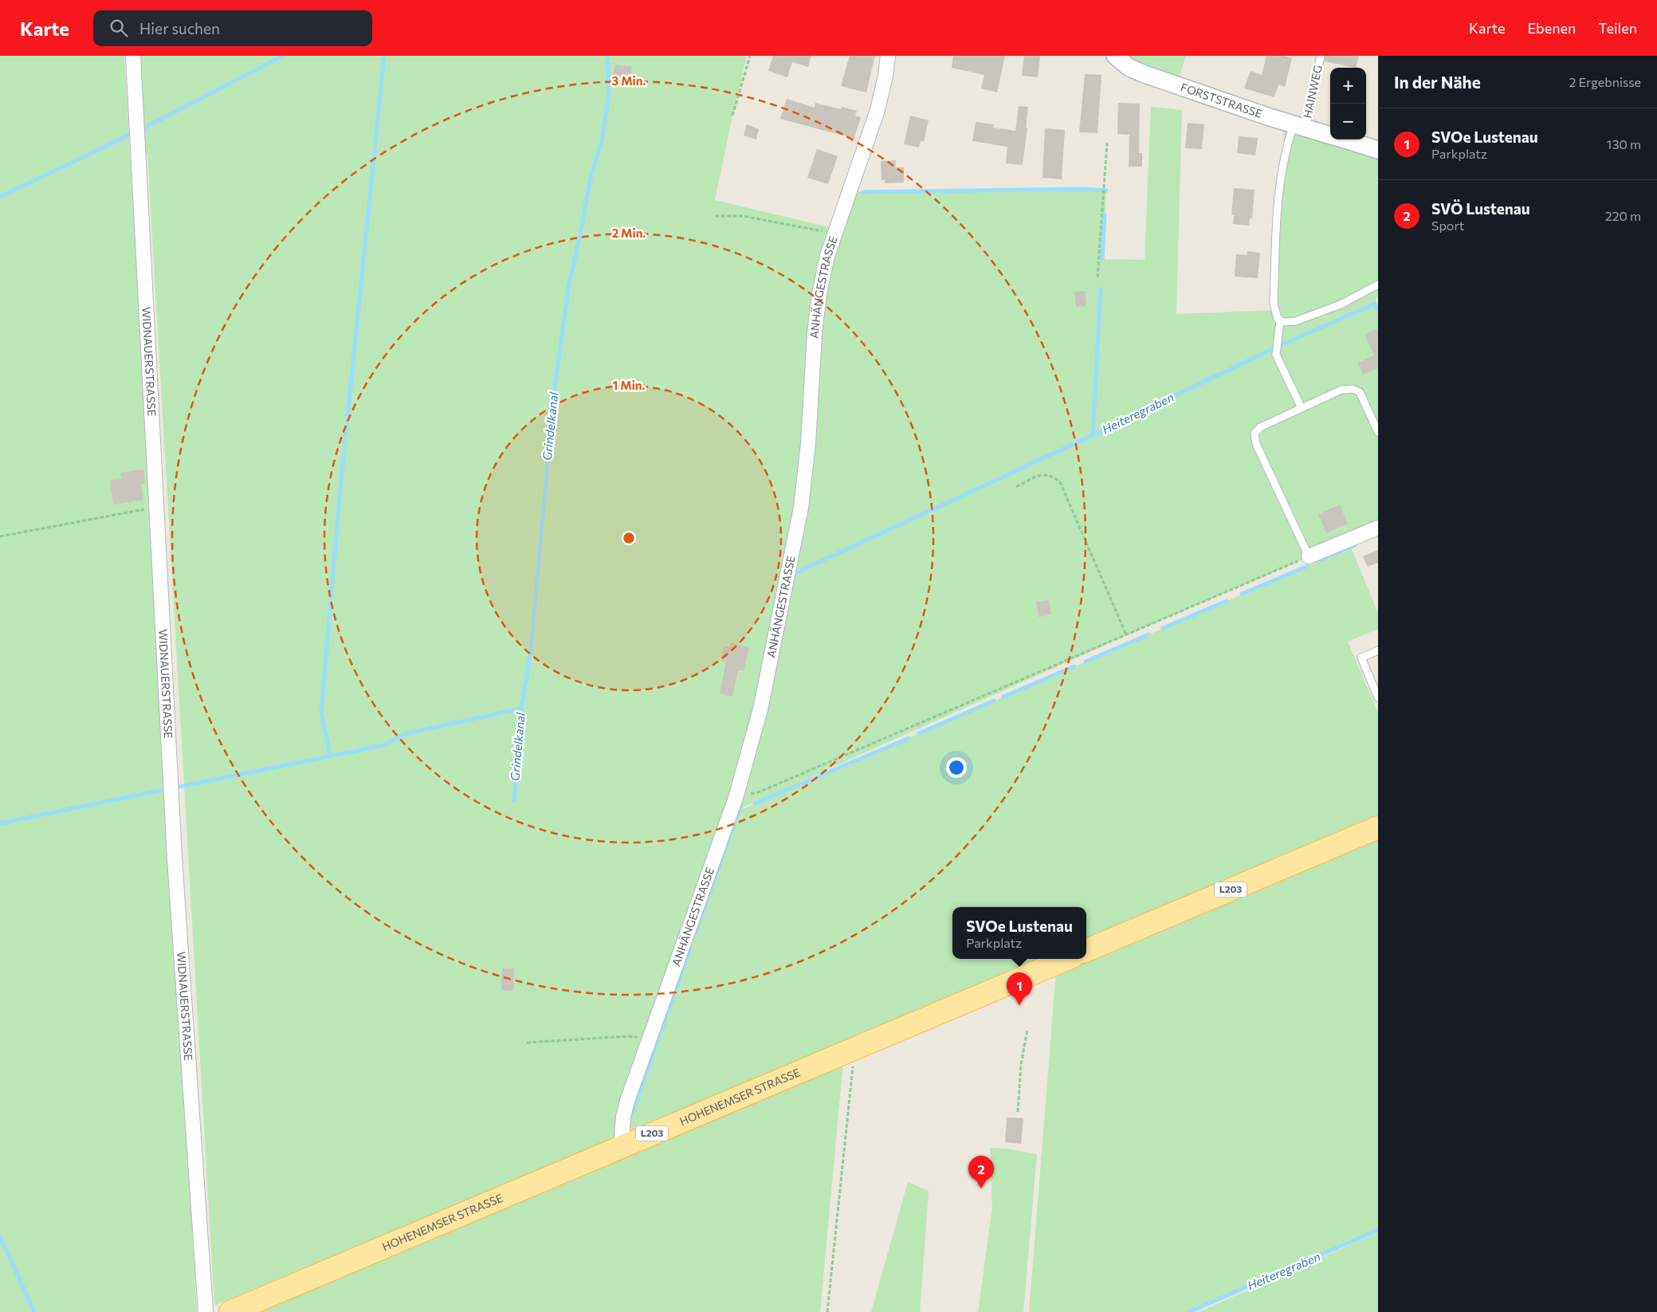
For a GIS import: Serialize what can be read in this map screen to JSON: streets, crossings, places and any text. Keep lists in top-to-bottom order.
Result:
{
  "streets": {
    "main road": ["L203", "HOHENEMSER STRASSE"],
    "street": ["FORSTSTRASSE", "ANHÄNGESTRASSE", "WIDNAUERSTRASSE"],
    "lane": ["HAINWEG"]
  },
  "crossings": [
    ["HAINWEG", "FORSTSTRASSE"],
    ["ANHÄNGESTRASSE", "HOHENEMSER STRASSE"]
  ],
  "water": ["Heiteregraben", "Grindelkanal"],
  "page": {
    "header": "Karte",
    "search": "Hier suchen",
    "nav": ["Karte", "Ebenen", "Teilen"],
    "heading": ["In der Nähe", "2 Ergebnisse"],
    "map_buttons": ["+", "−"],
    "list": [
      {
        "mark": "1",
        "name": "SVOe Lustenau",
        "note": "Parkplatz",
        "value": "130 m"
      },
      {
        "mark": "2",
        "name": "SVÖ Lustenau",
        "note": "Sport",
        "value": "220 m"
      }
    ],
    "popup": ["SVOe Lustenau", "Parkplatz"],
    "pins": ["1", "2"]
  },
  "rings": ["3 Min.", "2 Min.", "1 Min."]
}
